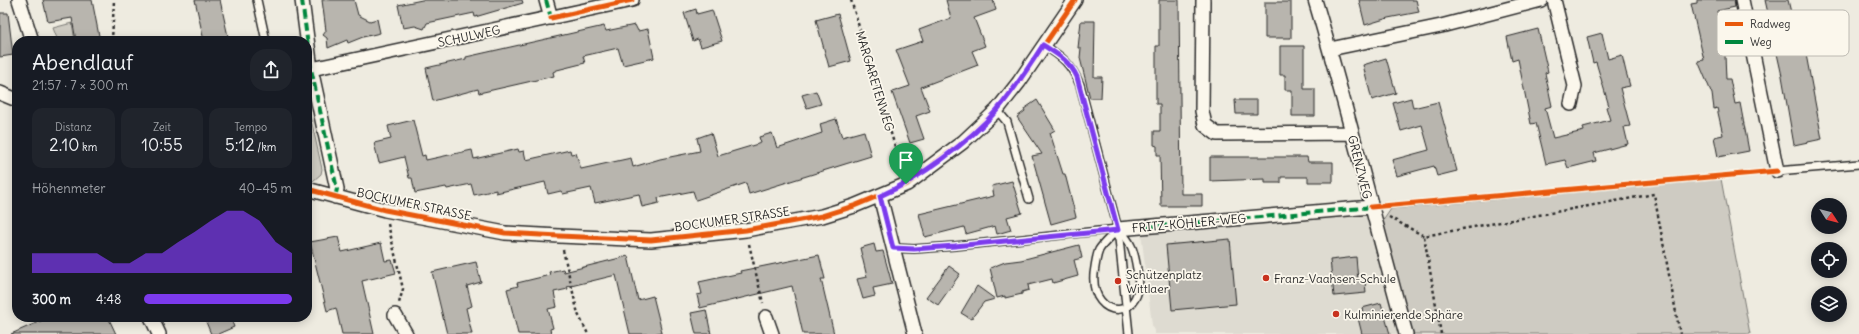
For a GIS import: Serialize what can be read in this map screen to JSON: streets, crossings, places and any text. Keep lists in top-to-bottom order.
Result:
{
  "streets": {
    "street": [
      "SCHULWEG",
      "GRENZWEG",
      "BOCKUMER STRASSE",
      "FRITZ-KÖHLER-WEG"
    ],
    "path": ["MARGARETENWEG"]
  },
  "crossings": [
    ["MARGARETENWEG", "BOCKUMER STRASSE"],
    ["GRENZWEG", "FRITZ-KÖHLER-WEG"]
  ],
  "places": ["Franz-Vaahsen-Schule", "Schützenplatz Wittlaer", "Kulminierende Sphäre"],
  "legend": ["Radweg", "Weg"],
  "north": "bottom right",
  "page": {
    "heading": ["Abendlauf", "21:57 · 7 × 300 m"],
    "stats": [
      ["Distanz", "2.10 km"],
      ["Zeit", "10:55"],
      ["Tempo", "5:12 /km"]
    ],
    "chart": ["Höhenmeter", "40–45 m"],
    "list": [
      {
        "name": "300 m",
        "note": "4:48"
      }
    ]
  }
}
